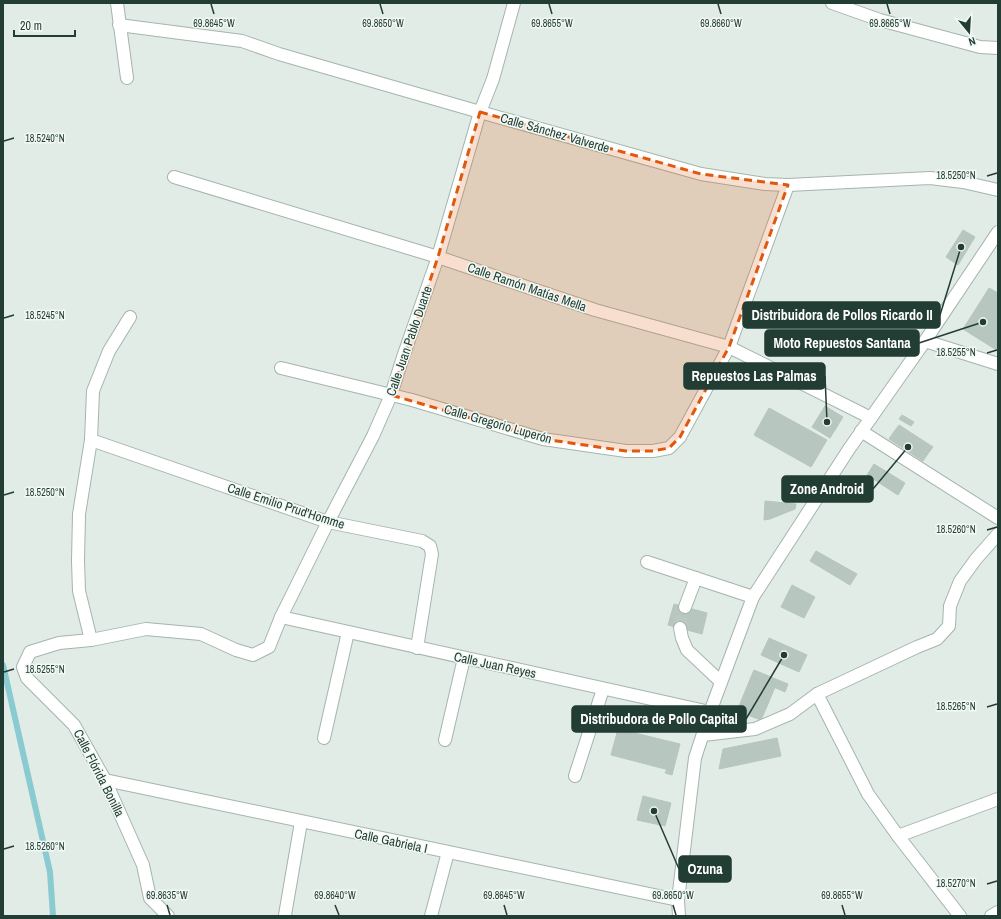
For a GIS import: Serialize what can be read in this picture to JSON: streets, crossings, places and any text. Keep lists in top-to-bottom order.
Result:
{
  "streets": {
    "street": [
      "Calle Sánchez Valverde",
      "Calle Ramón Matías Mella",
      "Calle Juan Pablo Duarte",
      "Calle Gregorio Luperón",
      "Calle Emilio Prud'Homme",
      "Calle Juan Reyes",
      "Calle Flórida Bonilla",
      "Calle Gabriela I"
    ]
  },
  "crossings": [
    ["Calle Sánchez Valverde", "Calle Juan Pablo Duarte"],
    ["Calle Sánchez Valverde", "Calle Gregorio Luperón"],
    ["Calle Ramón Matías Mella", "Calle Juan Pablo Duarte"],
    ["Calle Ramón Matías Mella", "Calle Gregorio Luperón"],
    ["Calle Juan Pablo Duarte", "Calle Gregorio Luperón"],
    ["Calle Juan Pablo Duarte", "Calle Emilio Prud'Homme"],
    ["Calle Juan Pablo Duarte", "Calle Juan Reyes"],
    ["Calle Juan Pablo Duarte", "Calle Flórida Bonilla"],
    ["Calle Emilio Prud'Homme", "Calle Juan Reyes"],
    ["Calle Flórida Bonilla", "Calle Gabriela I"]
  ],
  "places": [
    "Distribuidora de Pollos Ricardo II",
    "Moto Repuestos Santana",
    "Repuestos Las Palmas",
    "Zone Android",
    "Distribudora de Pollo Capital",
    "Ozuna"
  ],
  "scale_bar": "20 m",
  "north": "bottom",
  "coordinates": [
    "69.8645°W",
    "69.8650°W",
    "69.8655°W",
    "69.8660°W",
    "69.8665°W",
    "18.5240°N",
    "18.5250°N",
    "18.5245°N",
    "18.5255°N",
    "18.5260°N",
    "18.5265°N",
    "18.5270°N",
    "69.8635°W",
    "69.8640°W"
  ]
}
